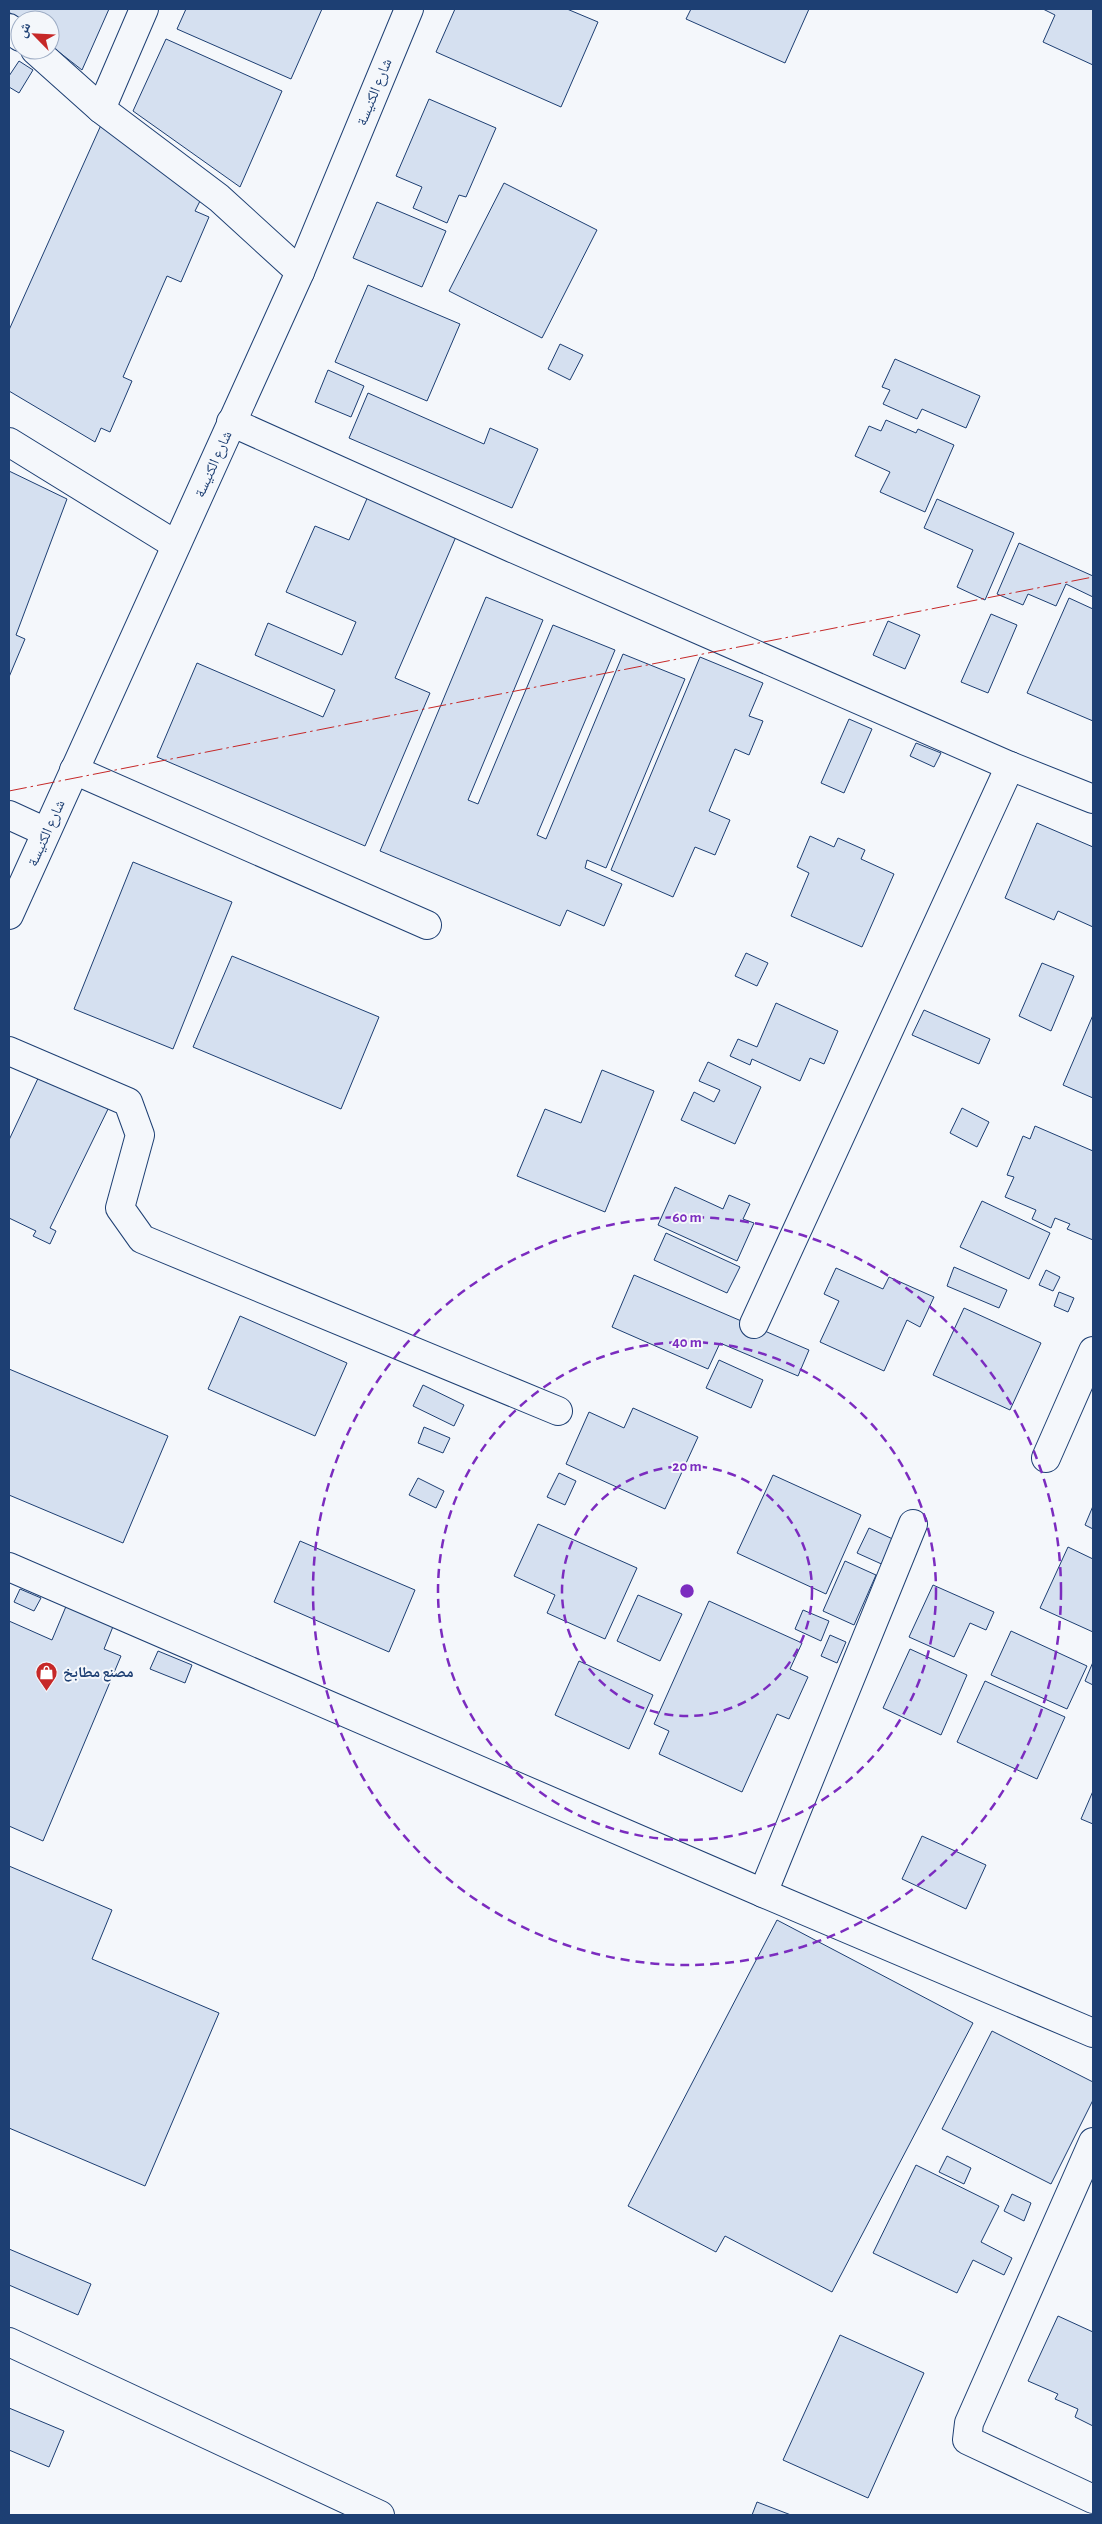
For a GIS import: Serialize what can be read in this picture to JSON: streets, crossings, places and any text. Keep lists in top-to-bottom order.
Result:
{
  "streets": {
    "street": ["شارع الكنيسة"]
  },
  "places": {
    "shop": ["مصنع مطابخ"]
  },
  "north": "top left",
  "rings": ["60 m", "40 m", "20 m"]
}
